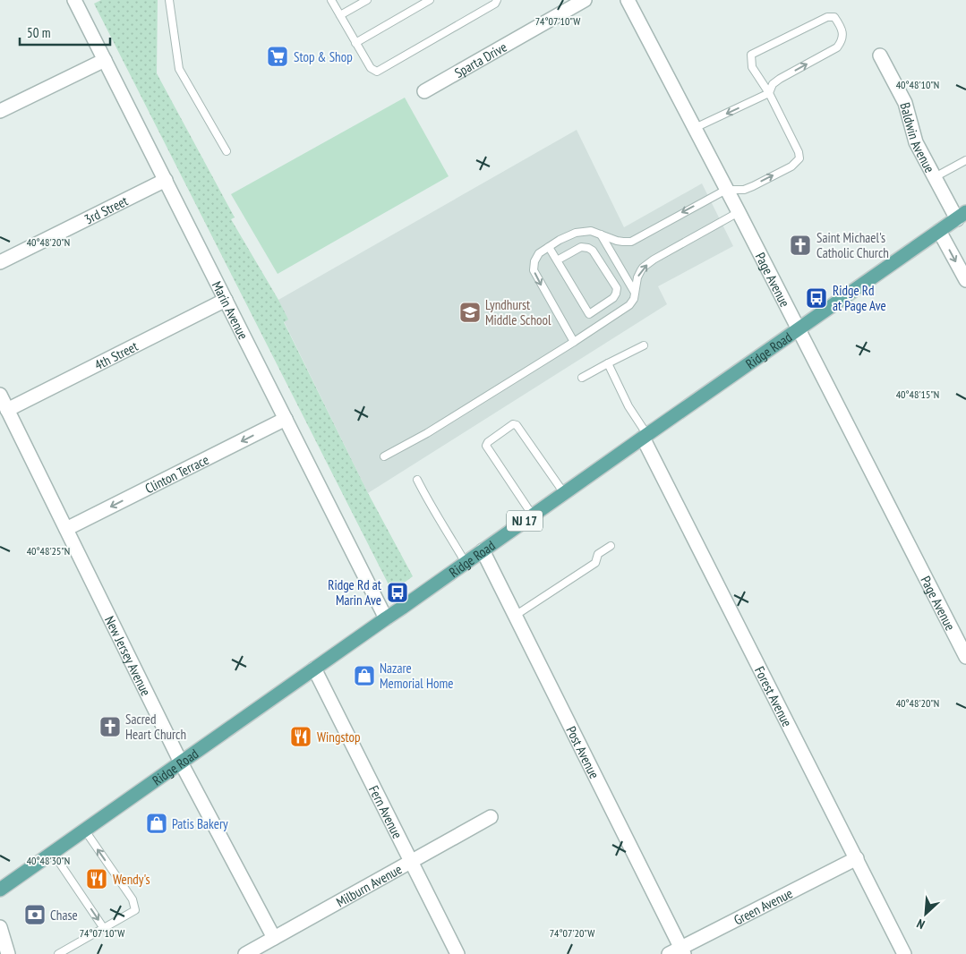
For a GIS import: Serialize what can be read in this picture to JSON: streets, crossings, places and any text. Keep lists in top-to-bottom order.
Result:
{
  "streets": {
    "main road": ["Ridge Road", "NJ 17"],
    "street": [
      "Sparta Drive",
      "Baldwin Avenue",
      "3rd Street",
      "Page Avenue",
      "Marin Avenue",
      "4th Street",
      "Clinton Terrace",
      "New Jersey Avenue",
      "Forest Avenue",
      "Post Avenue",
      "Fern Avenue",
      "Milburn Avenue",
      "Green Avenue"
    ]
  },
  "crossings": [
    ["Baldwin Avenue", "Ridge Road"],
    ["3rd Street", "Marin Avenue"],
    ["Page Avenue", "Ridge Road"],
    ["Marin Avenue", "Ridge Road"],
    ["Marin Avenue", "4th Street"],
    ["Marin Avenue", "Clinton Terrace"],
    ["Ridge Road", "New Jersey Avenue"],
    ["Ridge Road", "Forest Avenue"],
    ["Ridge Road", "Post Avenue"],
    ["Ridge Road", "Fern Avenue"],
    ["4th Street", "New Jersey Avenue"],
    ["Clinton Terrace", "New Jersey Avenue"],
    ["New Jersey Avenue", "Milburn Avenue"],
    ["Forest Avenue", "Green Avenue"],
    ["Post Avenue", "Green Avenue"],
    ["Fern Avenue", "Milburn Avenue"]
  ],
  "one_way": ["Clinton Terrace"],
  "places": {
    "supermarket": ["Stop & Shop"],
    "church": ["Saint Michael's Catholic Church", "Sacred Heart Church"],
    "bus stop": ["Ridge Rd at Page Ave", "Ridge Rd at Marin Ave"],
    "school or university": ["Lyndhurst Middle School"],
    "shop": ["Nazare Memorial Home", "Patis Bakery"],
    "restaurant": ["Wingstop", "Wendy's"],
    "bank": ["Chase"]
  },
  "scale_bar": "50 m",
  "north": "bottom left",
  "coordinates": [
    "74°07'10\"W",
    "40°48'10\"N",
    "40°48'20\"N",
    "40°48'15\"N",
    "40°48'25\"N",
    "40°48'30\"N",
    "74°07'20\"W"
  ]
}
